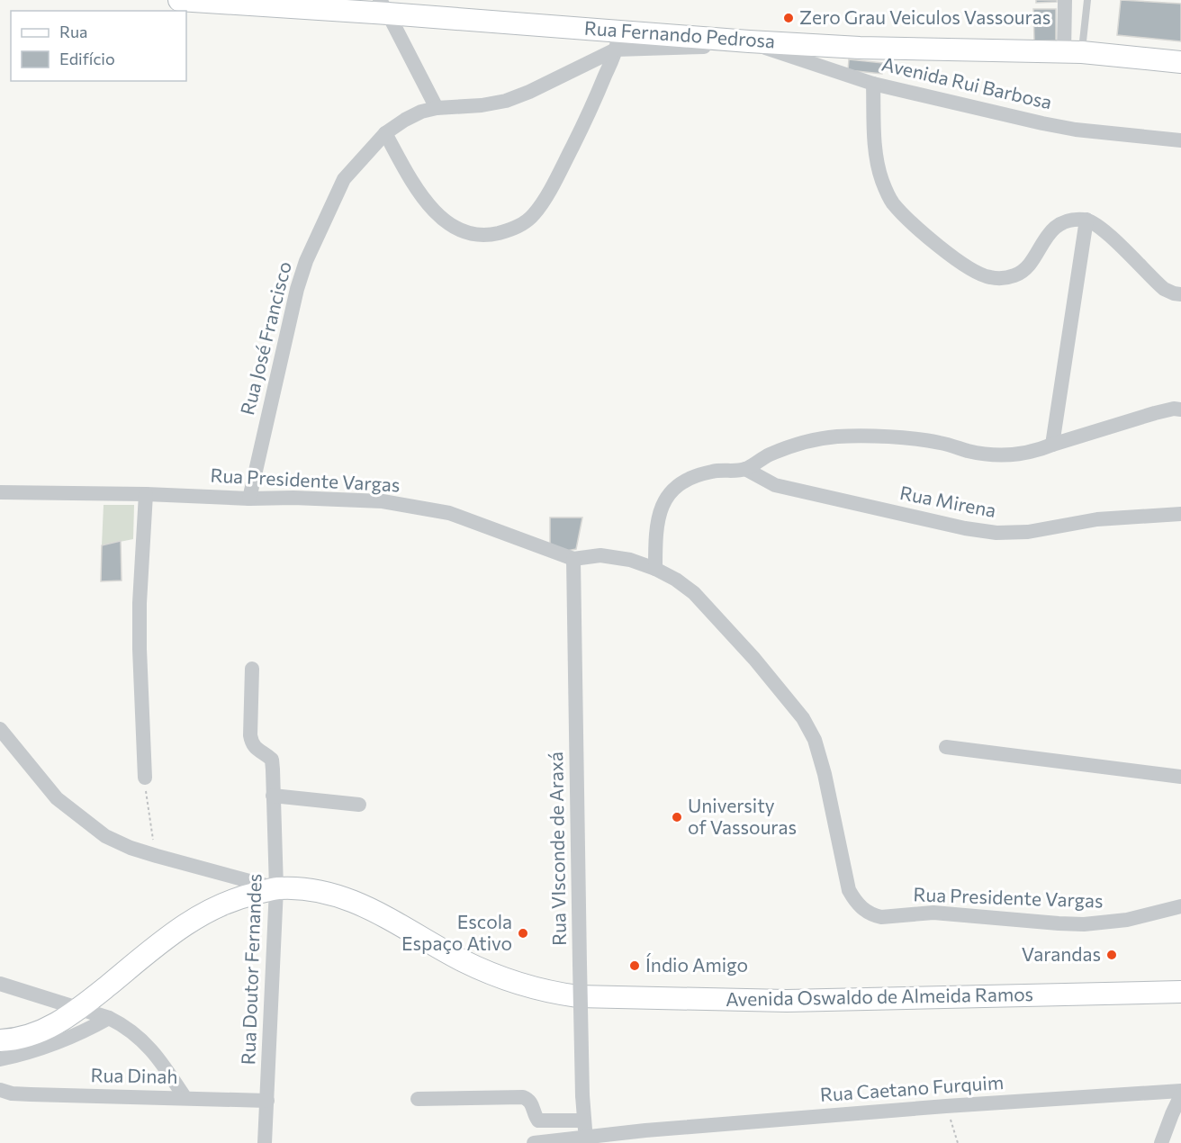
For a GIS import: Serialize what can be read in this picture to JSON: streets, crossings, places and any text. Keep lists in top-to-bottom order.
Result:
{
  "streets": {
    "street": [
      "Rua Fernando Pedrosa",
      "Avenida Rui Barbosa",
      "Rua José Francisco",
      "Rua Presidente Vargas",
      "Rua Mirena",
      "Rua VIsconde de Araxá",
      "Rua Doutor Fernandes",
      "Avenida Oswaldo de Almeida Ramos",
      "Rua Dinah",
      "Rua Caetano Furquim"
    ]
  },
  "crossings": [
    ["Rua Fernando Pedrosa", "Avenida Rui Barbosa"],
    ["Rua Fernando Pedrosa", "Rua José Francisco"],
    ["Rua José Francisco", "Rua Presidente Vargas"],
    ["Rua Presidente Vargas", "Rua VIsconde de Araxá"],
    ["Rua VIsconde de Araxá", "Rua Caetano Furquim"],
    ["Rua Doutor Fernandes", "Avenida Oswaldo de Almeida Ramos"],
    ["Rua Doutor Fernandes", "Rua Dinah"]
  ],
  "places": [
    "Zero Grau Veiculos Vassouras",
    "University of Vassouras",
    "Escola Espaço Ativo",
    "Varandas",
    "Índio Amigo"
  ],
  "legend": ["Rua", "Edifício"]
}
